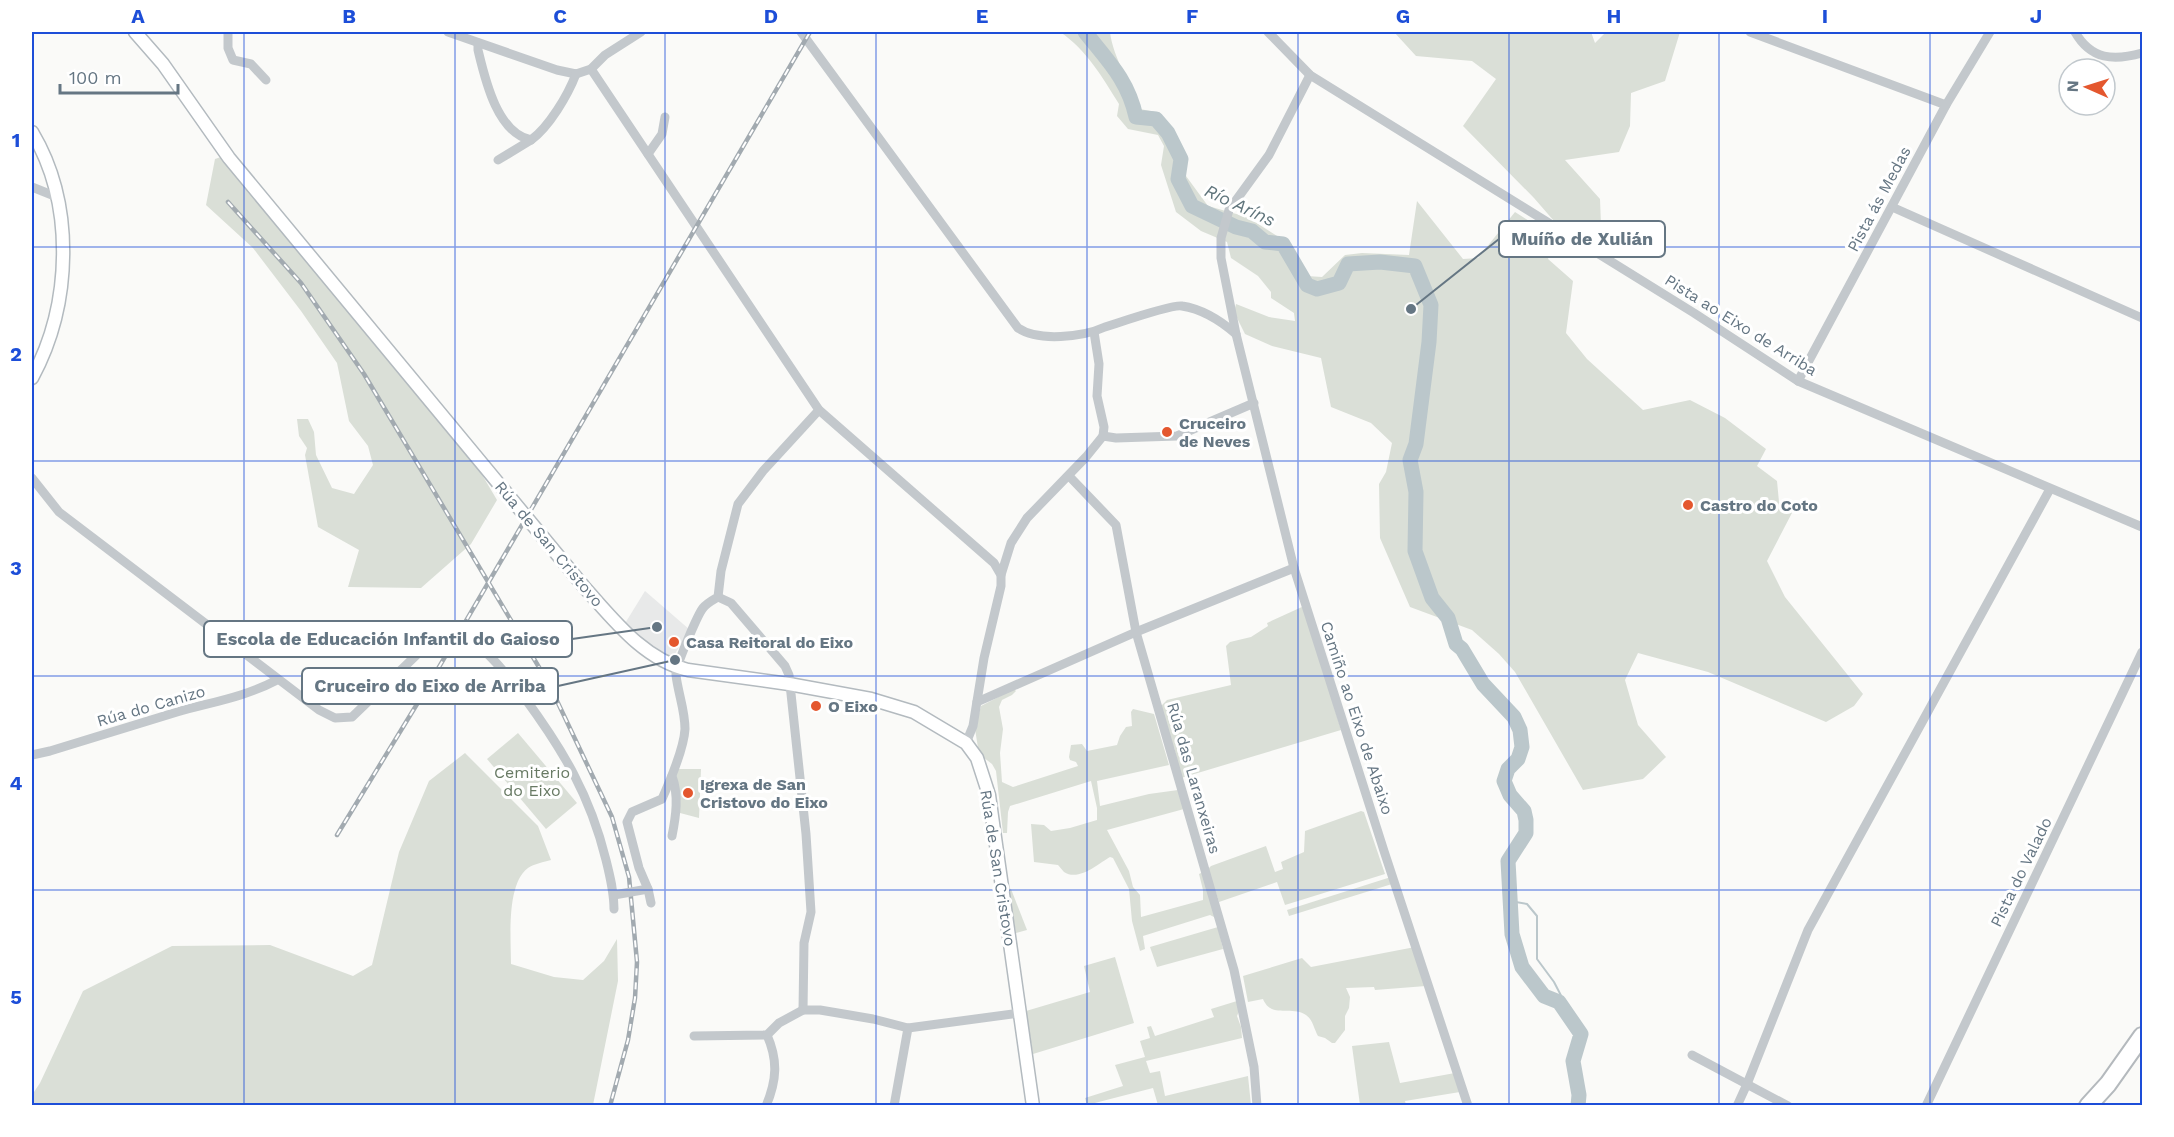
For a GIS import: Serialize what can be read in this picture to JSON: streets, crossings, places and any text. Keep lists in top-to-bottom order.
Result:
{
  "streets": {
    "street": [
      "Pista ás Medas",
      "Pista ao Eixo de Arriba",
      "Rúa de San Cristovo",
      "Rúa do Canizo",
      "Camiño ao Eixo de Abaixo",
      "Rúa das Laranxeiras",
      "Pista do Valado"
    ]
  },
  "crossings": [
    ["Pista ás Medas", "Pista ao Eixo de Arriba"],
    ["Pista ao Eixo de Arriba", "Camiño ao Eixo de Abaixo"]
  ],
  "water": ["Río Aríns"],
  "parks": ["Cemiterio do Eixo"],
  "places": [
    "Muíño de Xulián",
    "Cruceiro de Neves",
    "Castro do Coto",
    "Escola de Educación Infantil do Gaioso",
    "Casa Reitoral do Eixo",
    "Cruceiro do Eixo de Arriba",
    "O Eixo",
    "Igrexa de San Cristovo do Eixo"
  ],
  "scale_bar": "100 m",
  "north": "left",
  "grid": {
    "columns": [
      "A",
      "B",
      "C",
      "D",
      "E",
      "F",
      "G",
      "H",
      "I",
      "J"
    ],
    "rows": [
      "1",
      "2",
      "3",
      "4",
      "5"
    ]
  }
}
